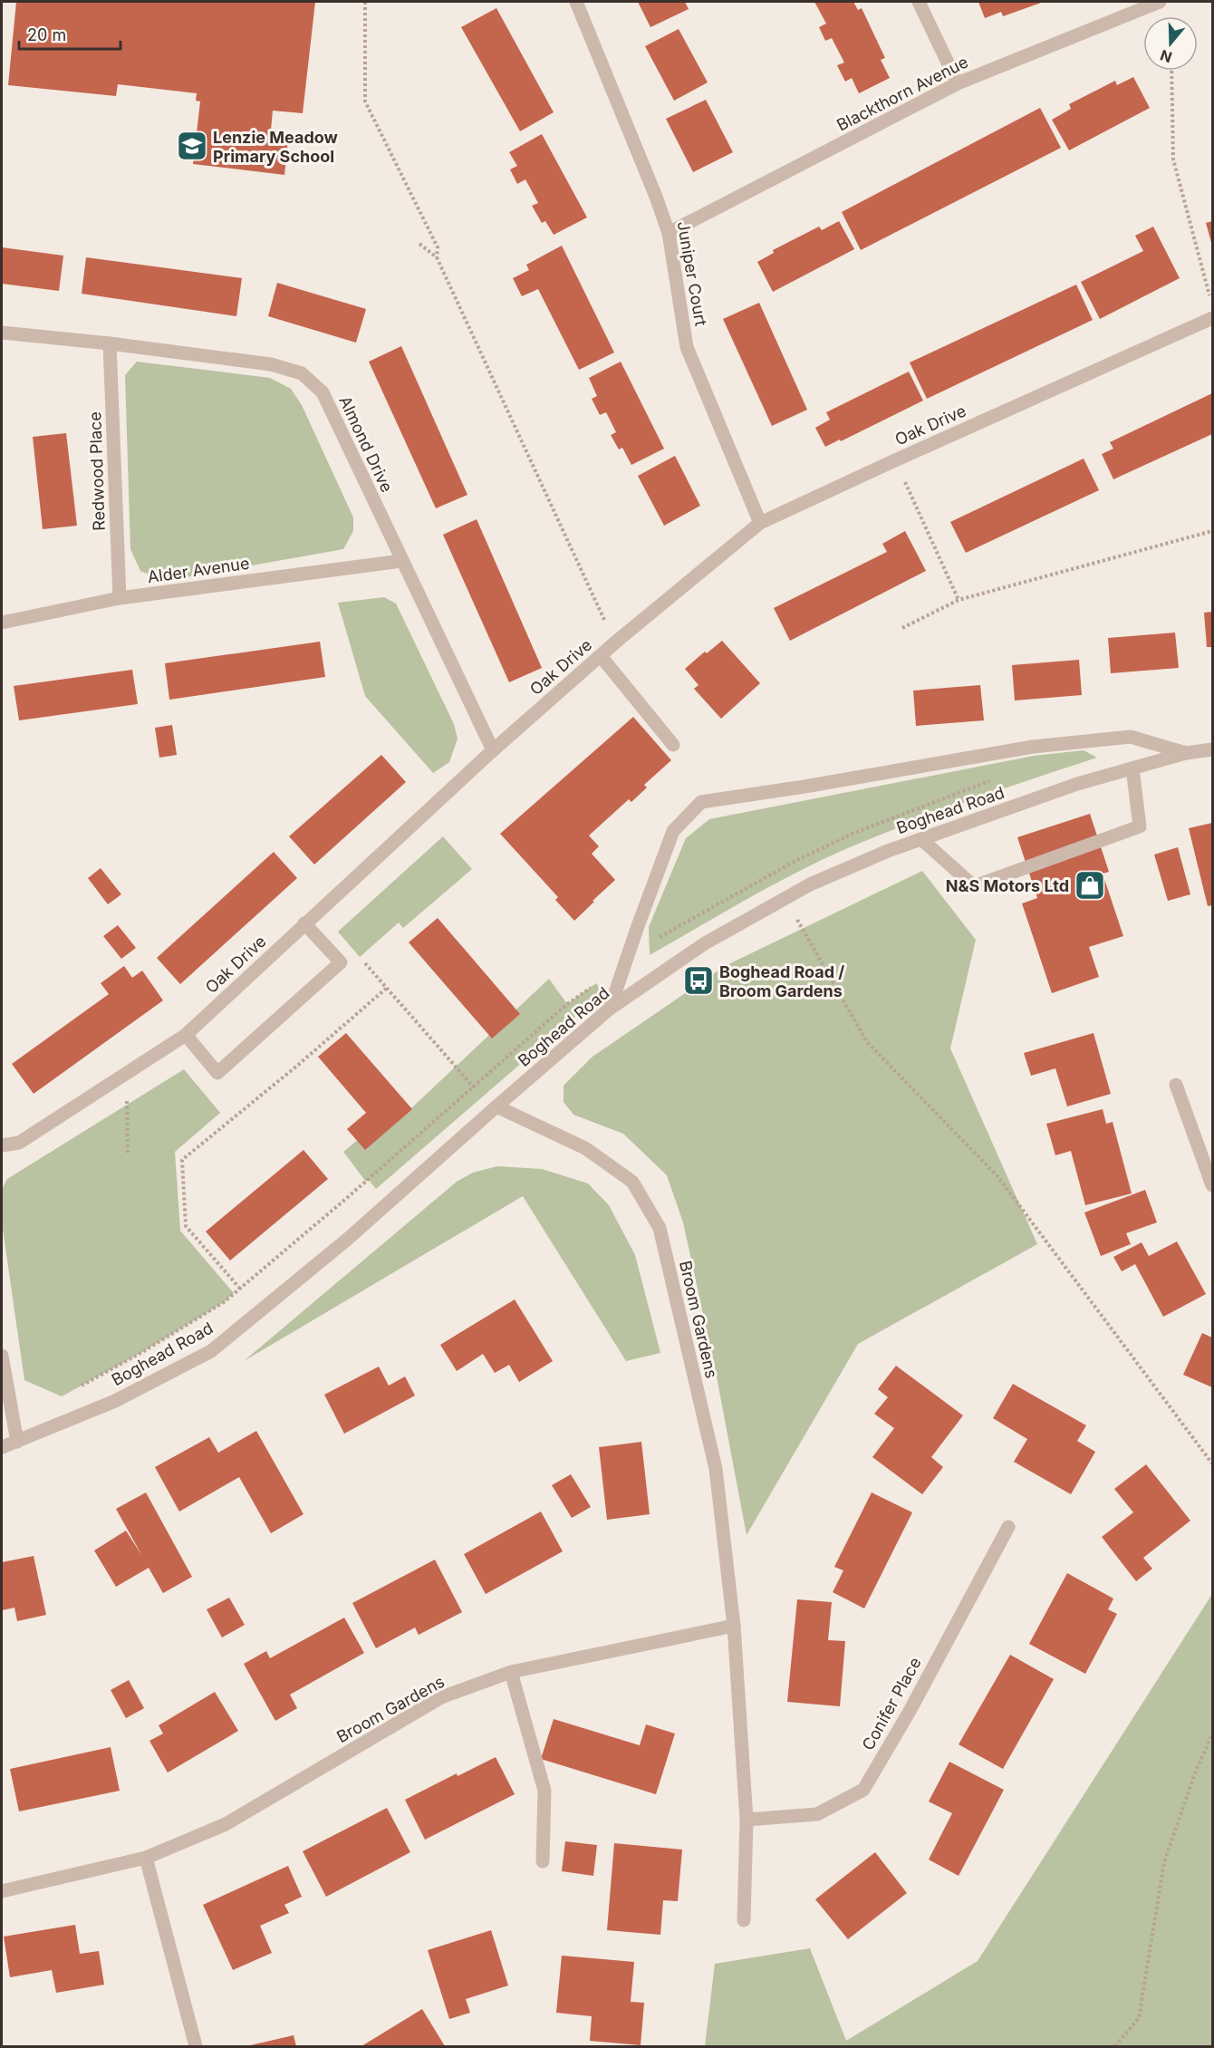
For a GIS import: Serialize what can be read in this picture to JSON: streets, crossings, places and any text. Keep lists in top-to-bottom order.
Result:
{
  "streets": {
    "street": [
      "Blackthorn Avenue",
      "Juniper Court",
      "Oak Drive",
      "Almond Drive",
      "Redwood Place",
      "Alder Avenue",
      "Boghead Road",
      "Broom Gardens",
      "Conifer Place"
    ]
  },
  "crossings": [
    ["Blackthorn Avenue", "Juniper Court"],
    ["Juniper Court", "Oak Drive"],
    ["Oak Drive", "Almond Drive"],
    ["Almond Drive", "Redwood Place"],
    ["Almond Drive", "Alder Avenue"],
    ["Redwood Place", "Alder Avenue"],
    ["Boghead Road", "Broom Gardens"],
    ["Broom Gardens", "Conifer Place"]
  ],
  "places": {
    "school or university": ["Lenzie Meadow Primary School"],
    "shop": ["N&S Motors Ltd"],
    "bus stop": ["Boghead Road / Broom Gardens"]
  },
  "scale_bar": "20 m",
  "north": "bottom"
}
